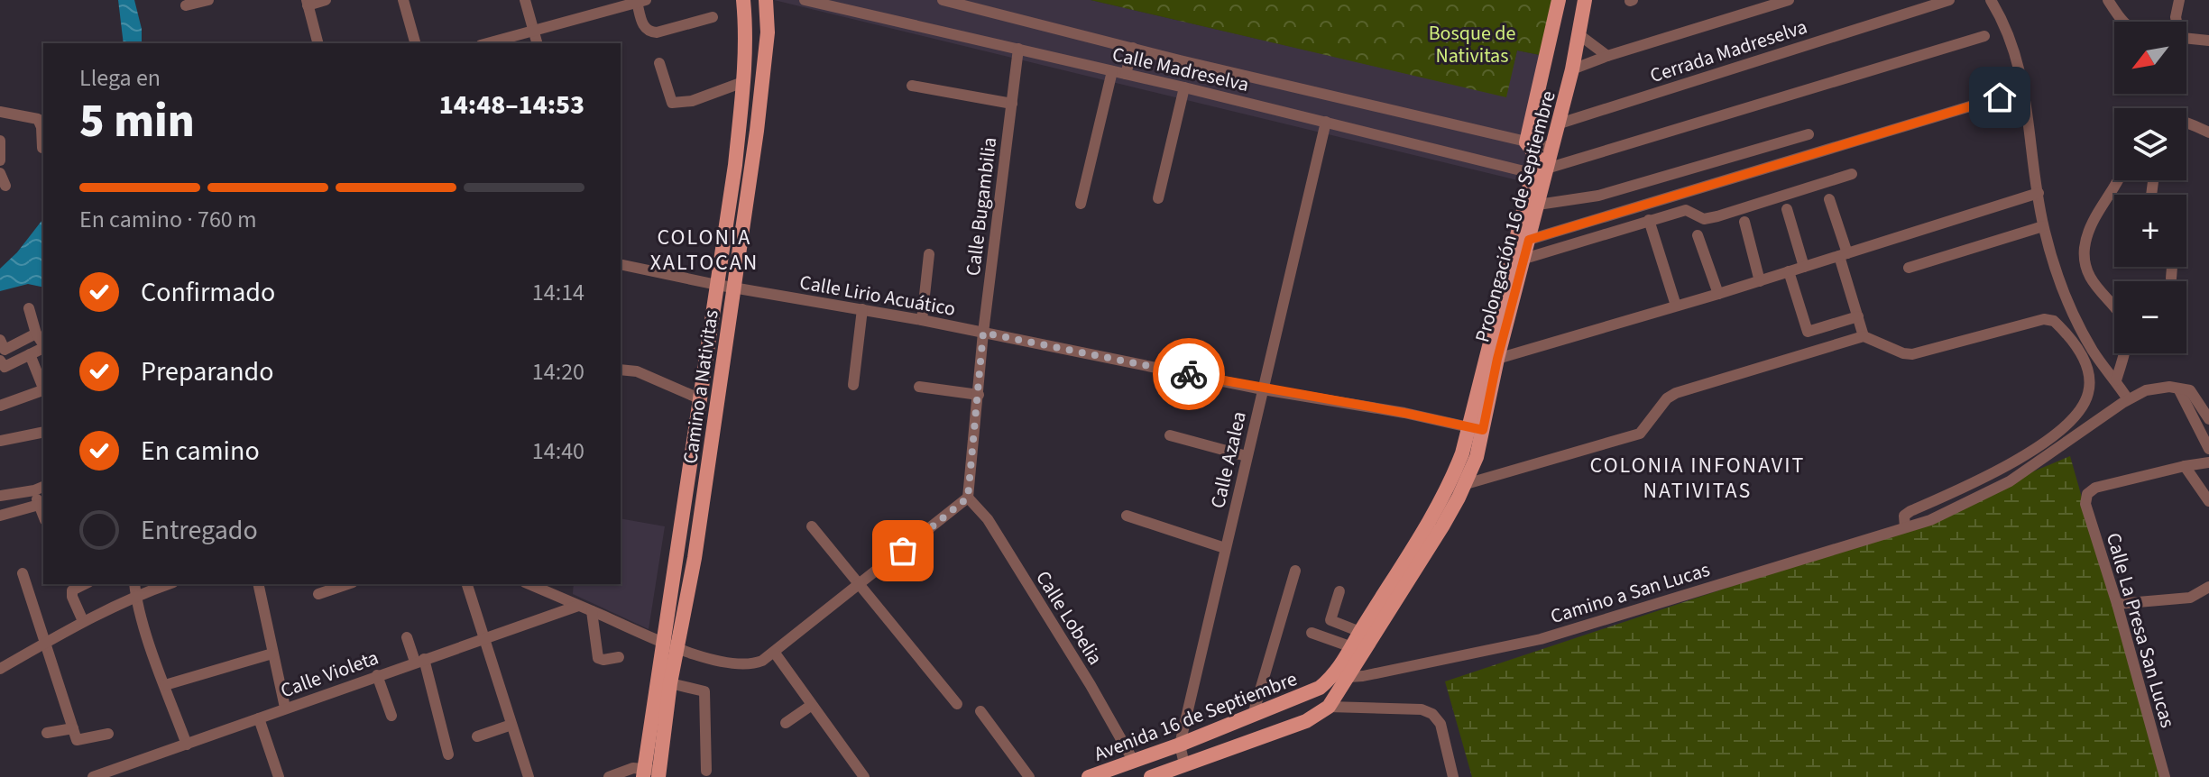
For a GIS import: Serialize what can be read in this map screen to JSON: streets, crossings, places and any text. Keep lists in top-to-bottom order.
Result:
{
  "streets": {
    "main road": ["Prolongación 16 de Septiembre", "Camino a Nativitas", "Avenida 16 de Septiembre"],
    "street": [
      "Cerrada Madreselva",
      "Calle Madreselva",
      "Calle Bugambilia",
      "Calle Lirio Acuático",
      "Calle Azalea",
      "Camino a San Lucas",
      "Calle Lobelia",
      "Calle La Presa San Lucas",
      "Calle Violeta"
    ]
  },
  "crossings": [
    ["Cerrada Madreselva", "Prolongación 16 de Septiembre"],
    ["Calle Madreselva", "Calle Bugambilia"],
    ["Calle Madreselva", "Prolongación 16 de Septiembre"],
    ["Calle Madreselva", "Calle Azalea"],
    ["Calle Bugambilia", "Calle Lirio Acuático"],
    ["Calle Bugambilia", "Calle Lobelia"],
    ["Prolongación 16 de Septiembre", "Calle Lirio Acuático"],
    ["Prolongación 16 de Septiembre", "Camino a San Lucas"],
    ["Prolongación 16 de Septiembre", "Avenida 16 de Septiembre"],
    ["Calle Lirio Acuático", "Camino a Nativitas"],
    ["Calle Lirio Acuático", "Calle Azalea"],
    ["Calle Azalea", "Avenida 16 de Septiembre"],
    ["Camino a San Lucas", "Avenida 16 de Septiembre"],
    ["Calle Lobelia", "Avenida 16 de Septiembre"]
  ],
  "districts": ["COLONIA XALTOCAN", "COLONIA INFONAVIT NATIVITAS"],
  "parks": ["Bosque de Nativitas"],
  "north": "bottom left",
  "page": {
    "map_buttons": ["+", "−"],
    "heading": ["5 min", "Llega en", "14:48–14:53"],
    "bar": "En camino · 760 m",
    "list": [
      ["Confirmado", "14:14"],
      ["Preparando", "14:20"],
      ["En camino", "14:40"],
      "Entregado"
    ]
  }
}
